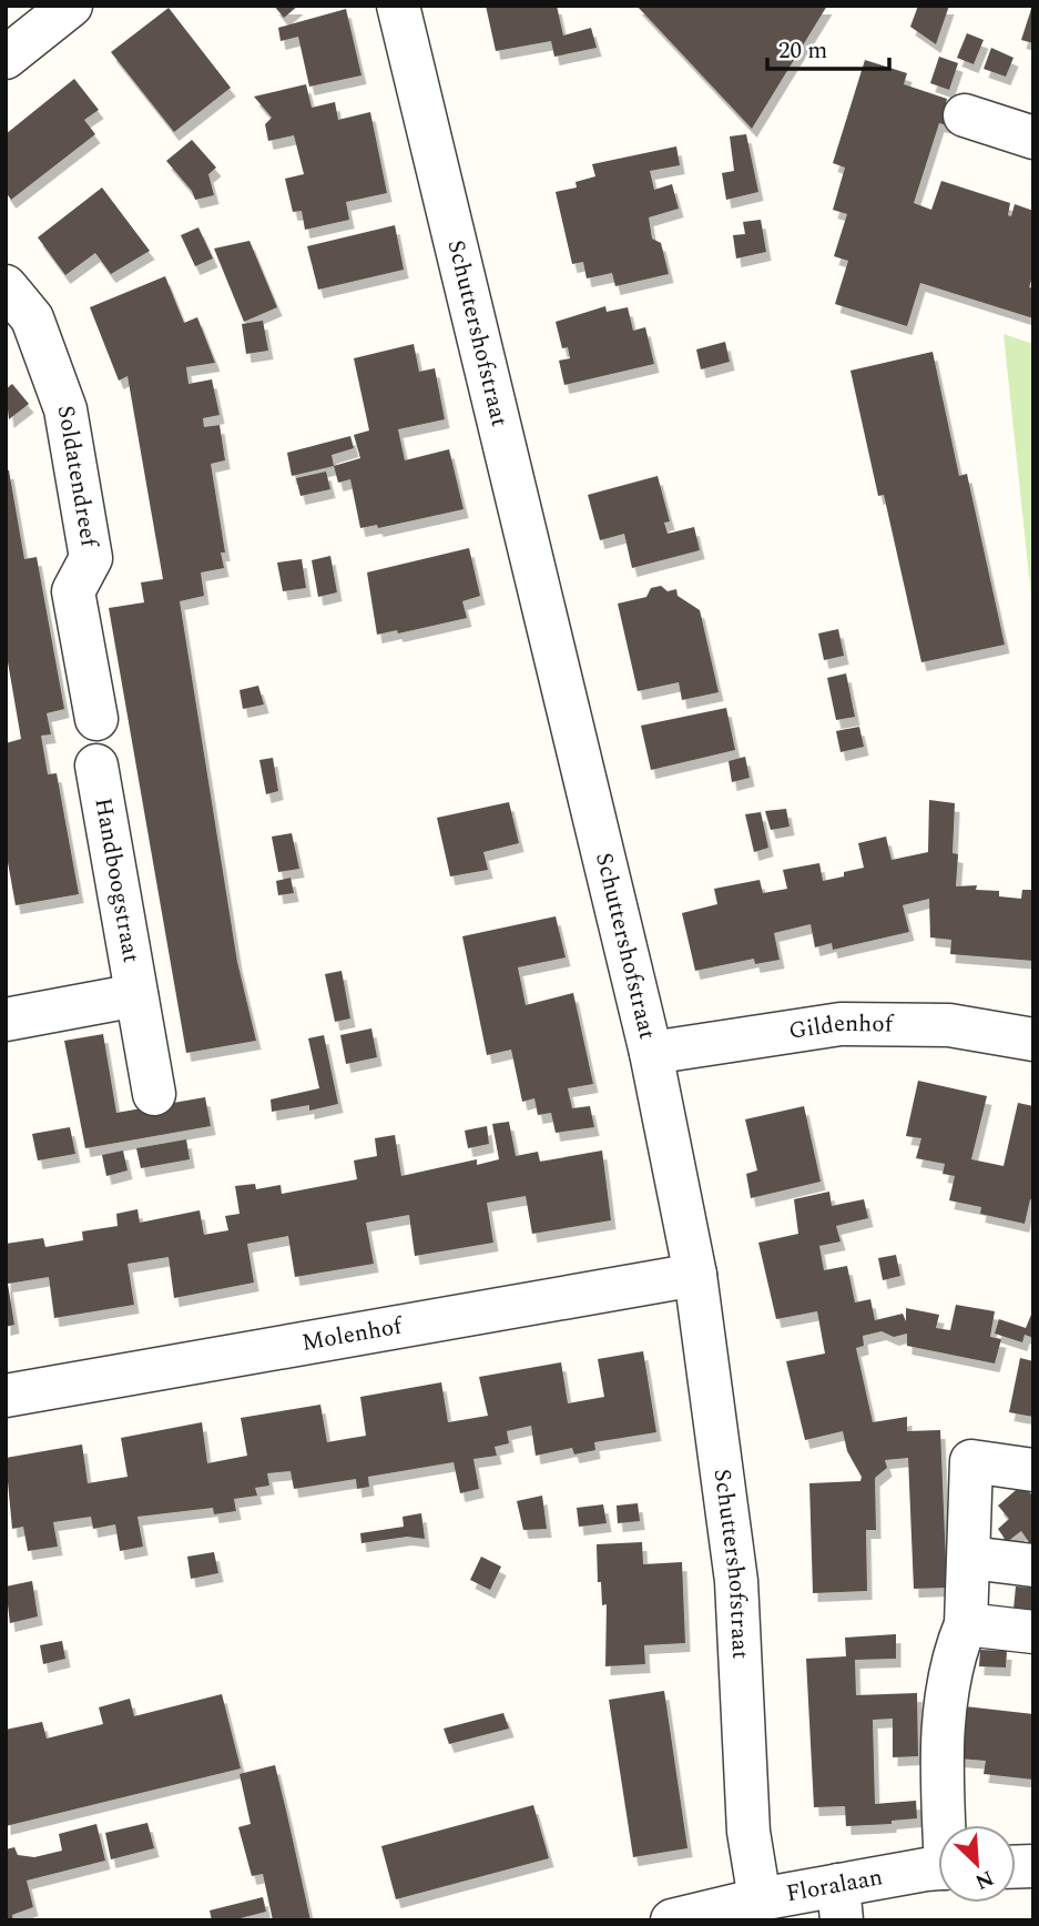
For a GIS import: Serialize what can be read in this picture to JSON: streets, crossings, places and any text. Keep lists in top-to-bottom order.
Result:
{
  "streets": {
    "street": [
      "Schuttershofstraat",
      "Soldatendreef",
      "Handboogstraat",
      "Gildenhof",
      "Molenhof",
      "Floralaan"
    ]
  },
  "crossings": [
    ["Schuttershofstraat", "Gildenhof"],
    ["Schuttershofstraat", "Molenhof"],
    ["Schuttershofstraat", "Floralaan"]
  ],
  "scale_bar": "20 m",
  "north": "bottom right"
}
